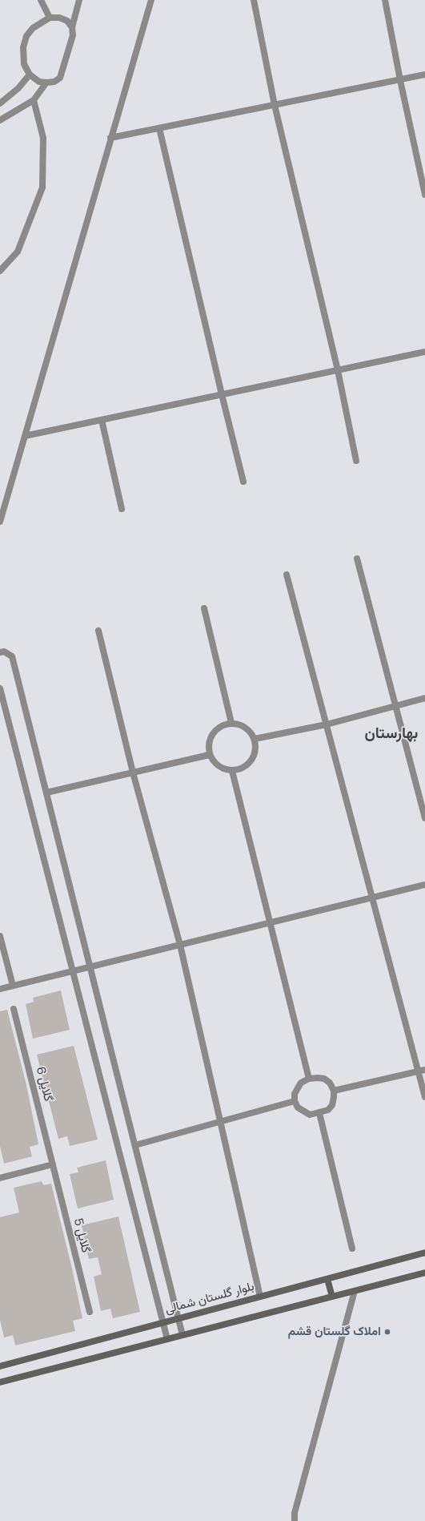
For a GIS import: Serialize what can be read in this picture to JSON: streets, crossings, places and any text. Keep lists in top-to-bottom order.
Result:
{
  "streets": {
    "street": ["گلایل 6", "گلایل 5", "بلوار گلستان شمالی"]
  },
  "crossings": [
    ["گلایل 6", "گلایل 5"]
  ],
  "districts": ["بهارستان"],
  "places": ["املاک گلستان قشم"]
}
